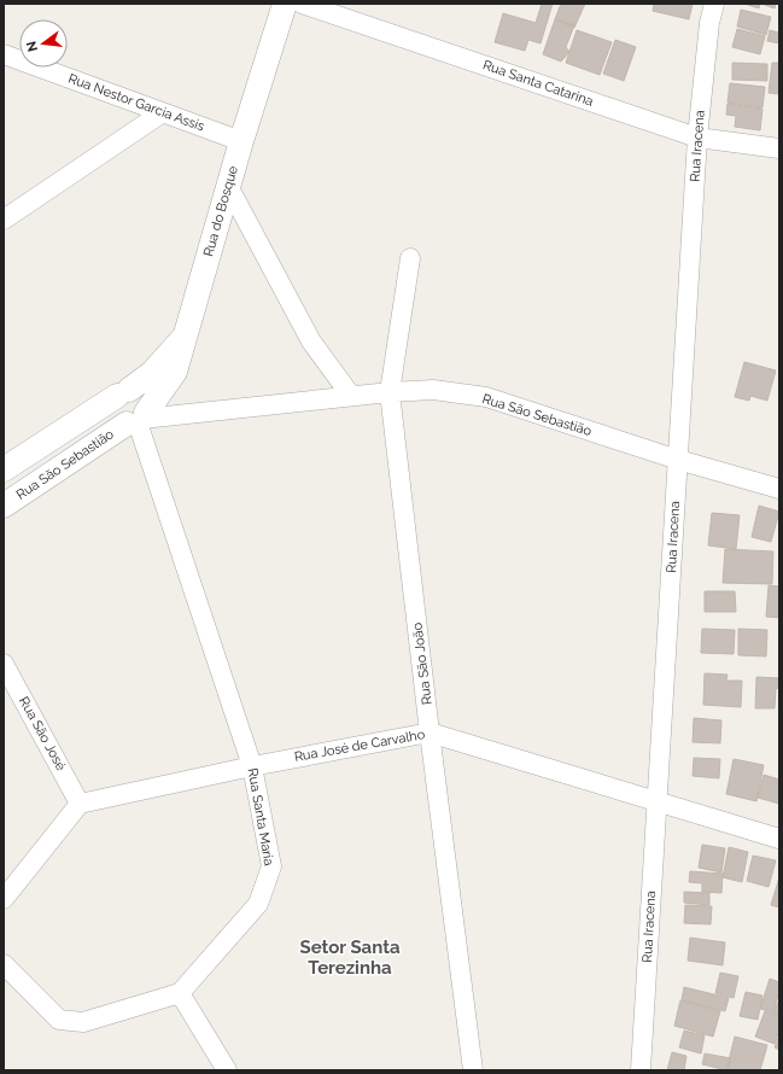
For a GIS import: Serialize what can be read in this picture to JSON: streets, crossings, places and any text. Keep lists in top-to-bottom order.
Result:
{
  "streets": {
    "street": [
      "Rua Santa Catarina",
      "Rua Nestor Garcia Assis",
      "Rua Iracena",
      "Rua do Bosque",
      "Rua São Sebastião",
      "Rua São João",
      "Rua São José",
      "Rua José de Carvalho",
      "Rua Santa Maria"
    ]
  },
  "crossings": [
    ["Rua Santa Catarina", "Rua Iracena"],
    ["Rua Nestor Garcia Assis", "Rua do Bosque"],
    ["Rua Iracena", "Rua São Sebastião"],
    ["Rua Iracena", "Rua José de Carvalho"],
    ["Rua do Bosque", "Rua São Sebastião"],
    ["Rua do Bosque", "Rua Santa Maria"],
    ["Rua São Sebastião", "Rua São João"],
    ["Rua São Sebastião", "Rua Santa Maria"],
    ["Rua São João", "Rua José de Carvalho"],
    ["Rua São José", "Rua José de Carvalho"],
    ["Rua José de Carvalho", "Rua Santa Maria"]
  ],
  "districts": ["Setor Santa Terezinha"],
  "north": "left"
}
